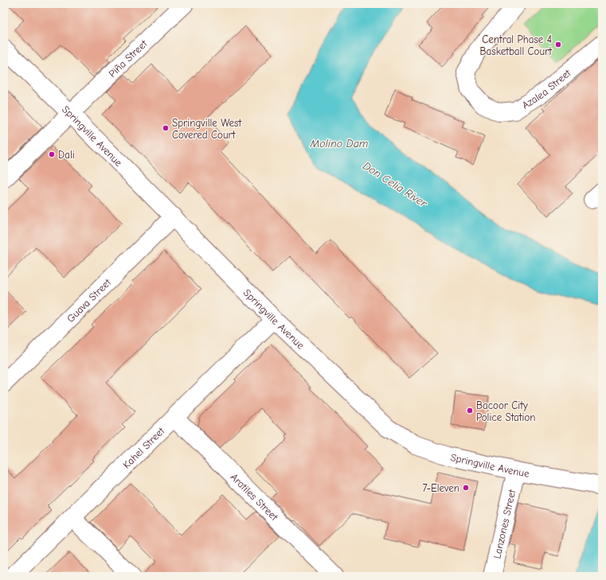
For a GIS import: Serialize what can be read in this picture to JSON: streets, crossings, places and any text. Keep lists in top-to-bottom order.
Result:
{
  "streets": {
    "street": [
      "Piña Street",
      "Azalea Street",
      "Springville Avenue",
      "Guava Street",
      "Kahel Street",
      "Aratiles Street",
      "Lanzones Street"
    ]
  },
  "crossings": [
    ["Piña Street", "Springville Avenue"],
    ["Springville Avenue", "Guava Street"],
    ["Springville Avenue", "Kahel Street"],
    ["Springville Avenue", "Lanzones Street"],
    ["Kahel Street", "Aratiles Street"]
  ],
  "water": ["Molino Dam", "Don Celia River"],
  "places": [
    "Central Phase 4 Basketball Court",
    "Springville West Covered Court",
    "Dali",
    "Bacoor City Police Station",
    "7-Eleven"
  ]
}
